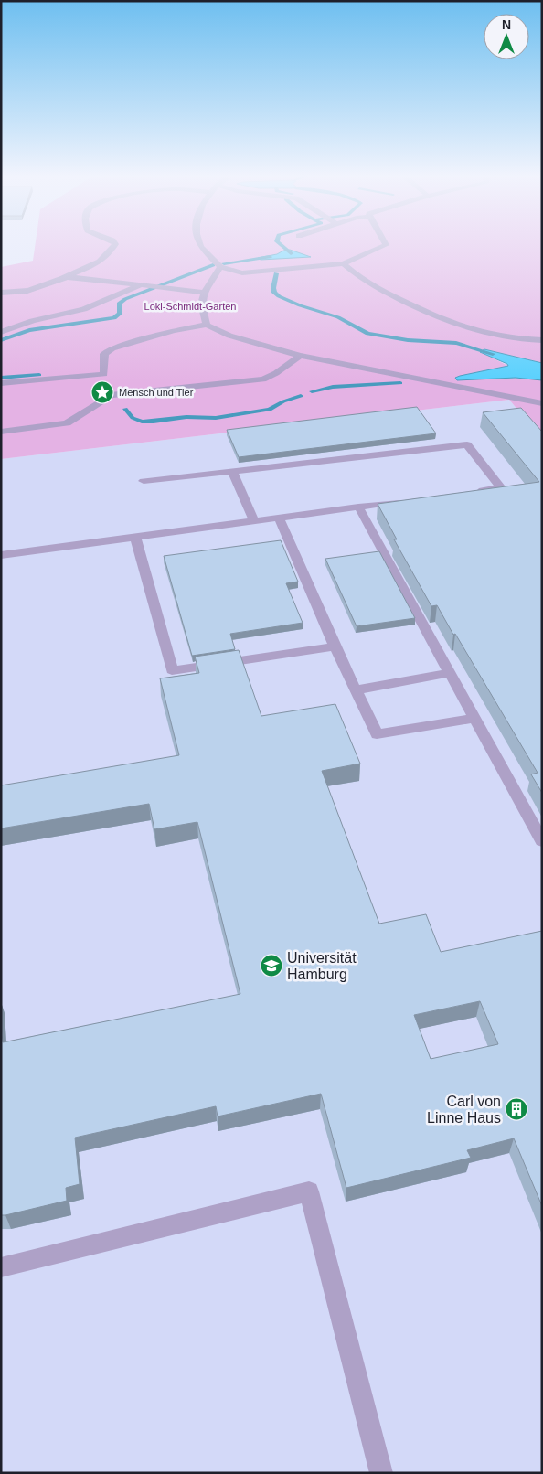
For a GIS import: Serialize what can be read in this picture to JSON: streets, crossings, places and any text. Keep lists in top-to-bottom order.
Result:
{
  "parks": ["Loki-Schmidt-Garten"],
  "places": {
    "place": ["Mensch und Tier"],
    "school or university": ["Universität Hamburg"],
    "building": ["Carl von Linne Haus"]
  },
  "north": "top"
}
